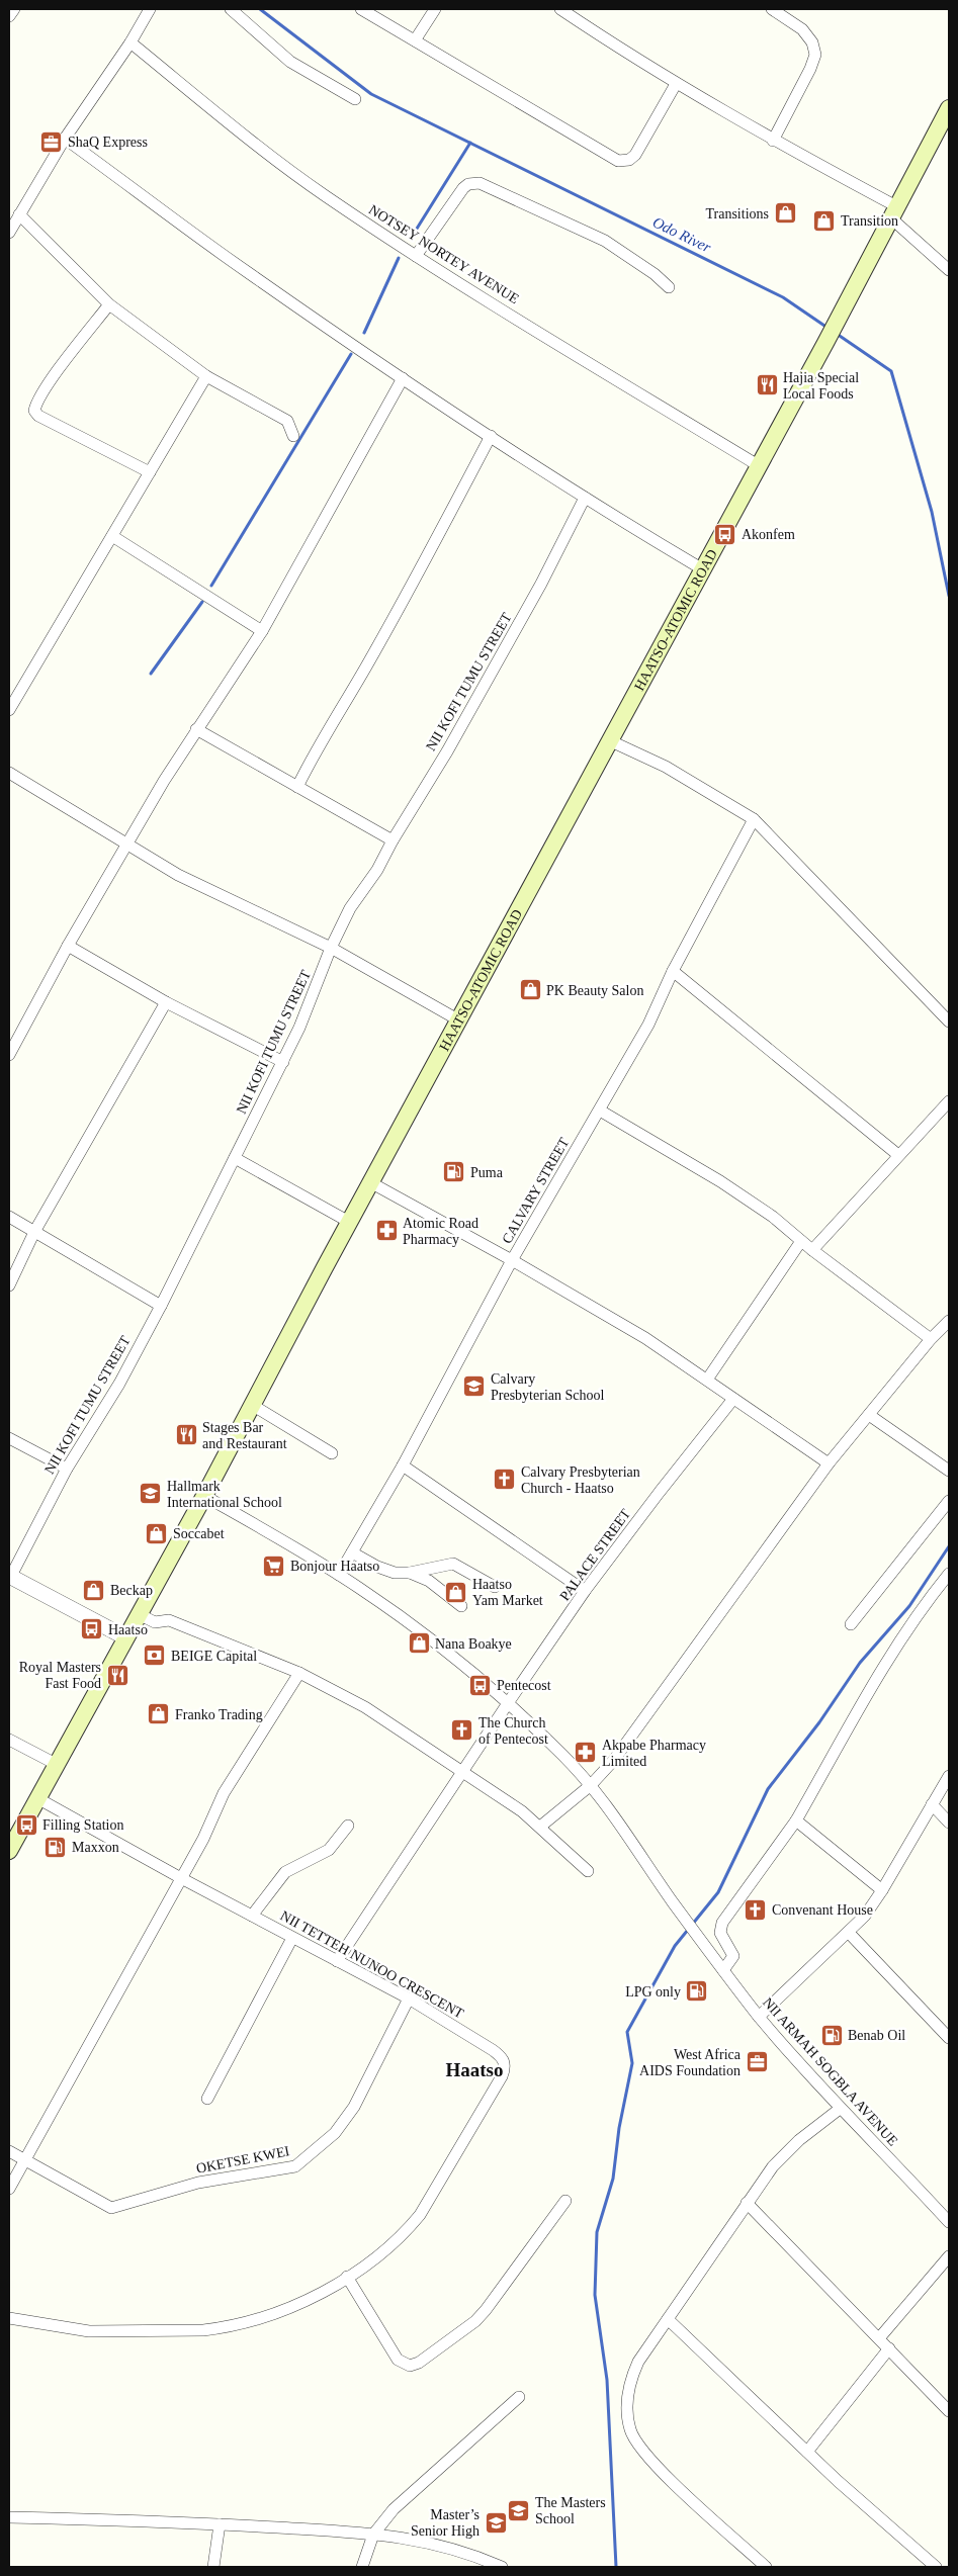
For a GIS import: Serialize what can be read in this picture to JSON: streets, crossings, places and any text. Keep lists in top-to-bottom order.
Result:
{
  "streets": {
    "main road": ["HAATSO-ATOMIC ROAD"],
    "street": [
      "NOTSEY NORTEY AVENUE",
      "NII KOFI TUMU STREET",
      "CALVARY STREET",
      "PALACE STREET",
      "NII TETTEH NUNOO CRESCENT",
      "NII ARMAH SOGBLA AVENUE",
      "OKETSE KWEI"
    ]
  },
  "crossings": [
    ["NOTSEY NORTEY AVENUE", "HAATSO-ATOMIC ROAD"],
    ["HAATSO-ATOMIC ROAD", "NII TETTEH NUNOO CRESCENT"],
    ["HAATSO-ATOMIC ROAD", "NII ARMAH SOGBLA AVENUE"],
    ["CALVARY STREET", "NII ARMAH SOGBLA AVENUE"],
    ["PALACE STREET", "NII TETTEH NUNOO CRESCENT"],
    ["PALACE STREET", "NII ARMAH SOGBLA AVENUE"],
    ["NII TETTEH NUNOO CRESCENT", "OKETSE KWEI"]
  ],
  "districts": ["Haatso"],
  "water": ["Odo River"],
  "places": {
    "office": ["ShaQ Express", "West Africa AIDS Foundation"],
    "shop": [
      "Transitions",
      "Transition",
      "PK Beauty Salon",
      "Soccabet",
      "Beckap",
      "Haatso Yam Market",
      "Nana Boakye",
      "Franko Trading"
    ],
    "restaurant": ["Hajia Special Local Foods", "Stages Bar and Restaurant", "Royal Masters Fast Food"],
    "bus stop": [
      "Akonfem",
      "Haatso",
      "Pentecost",
      "Filling Station"
    ],
    "fuel station": [
      "Puma",
      "Maxxon",
      "LPG only",
      "Benab Oil"
    ],
    "pharmacy": ["Atomic Road Pharmacy", "Akpabe Pharmacy Limited"],
    "school or university": [
      "Calvary Presbyterian School",
      "Hallmark International School",
      "The Masters School",
      "Master’s Senior High"
    ],
    "church": ["Calvary Presbyterian Church - Haatso", "The Church of Pentecost", "Convenant House"],
    "supermarket": ["Bonjour Haatso"],
    "bank": ["BEIGE Capital"]
  }
}
